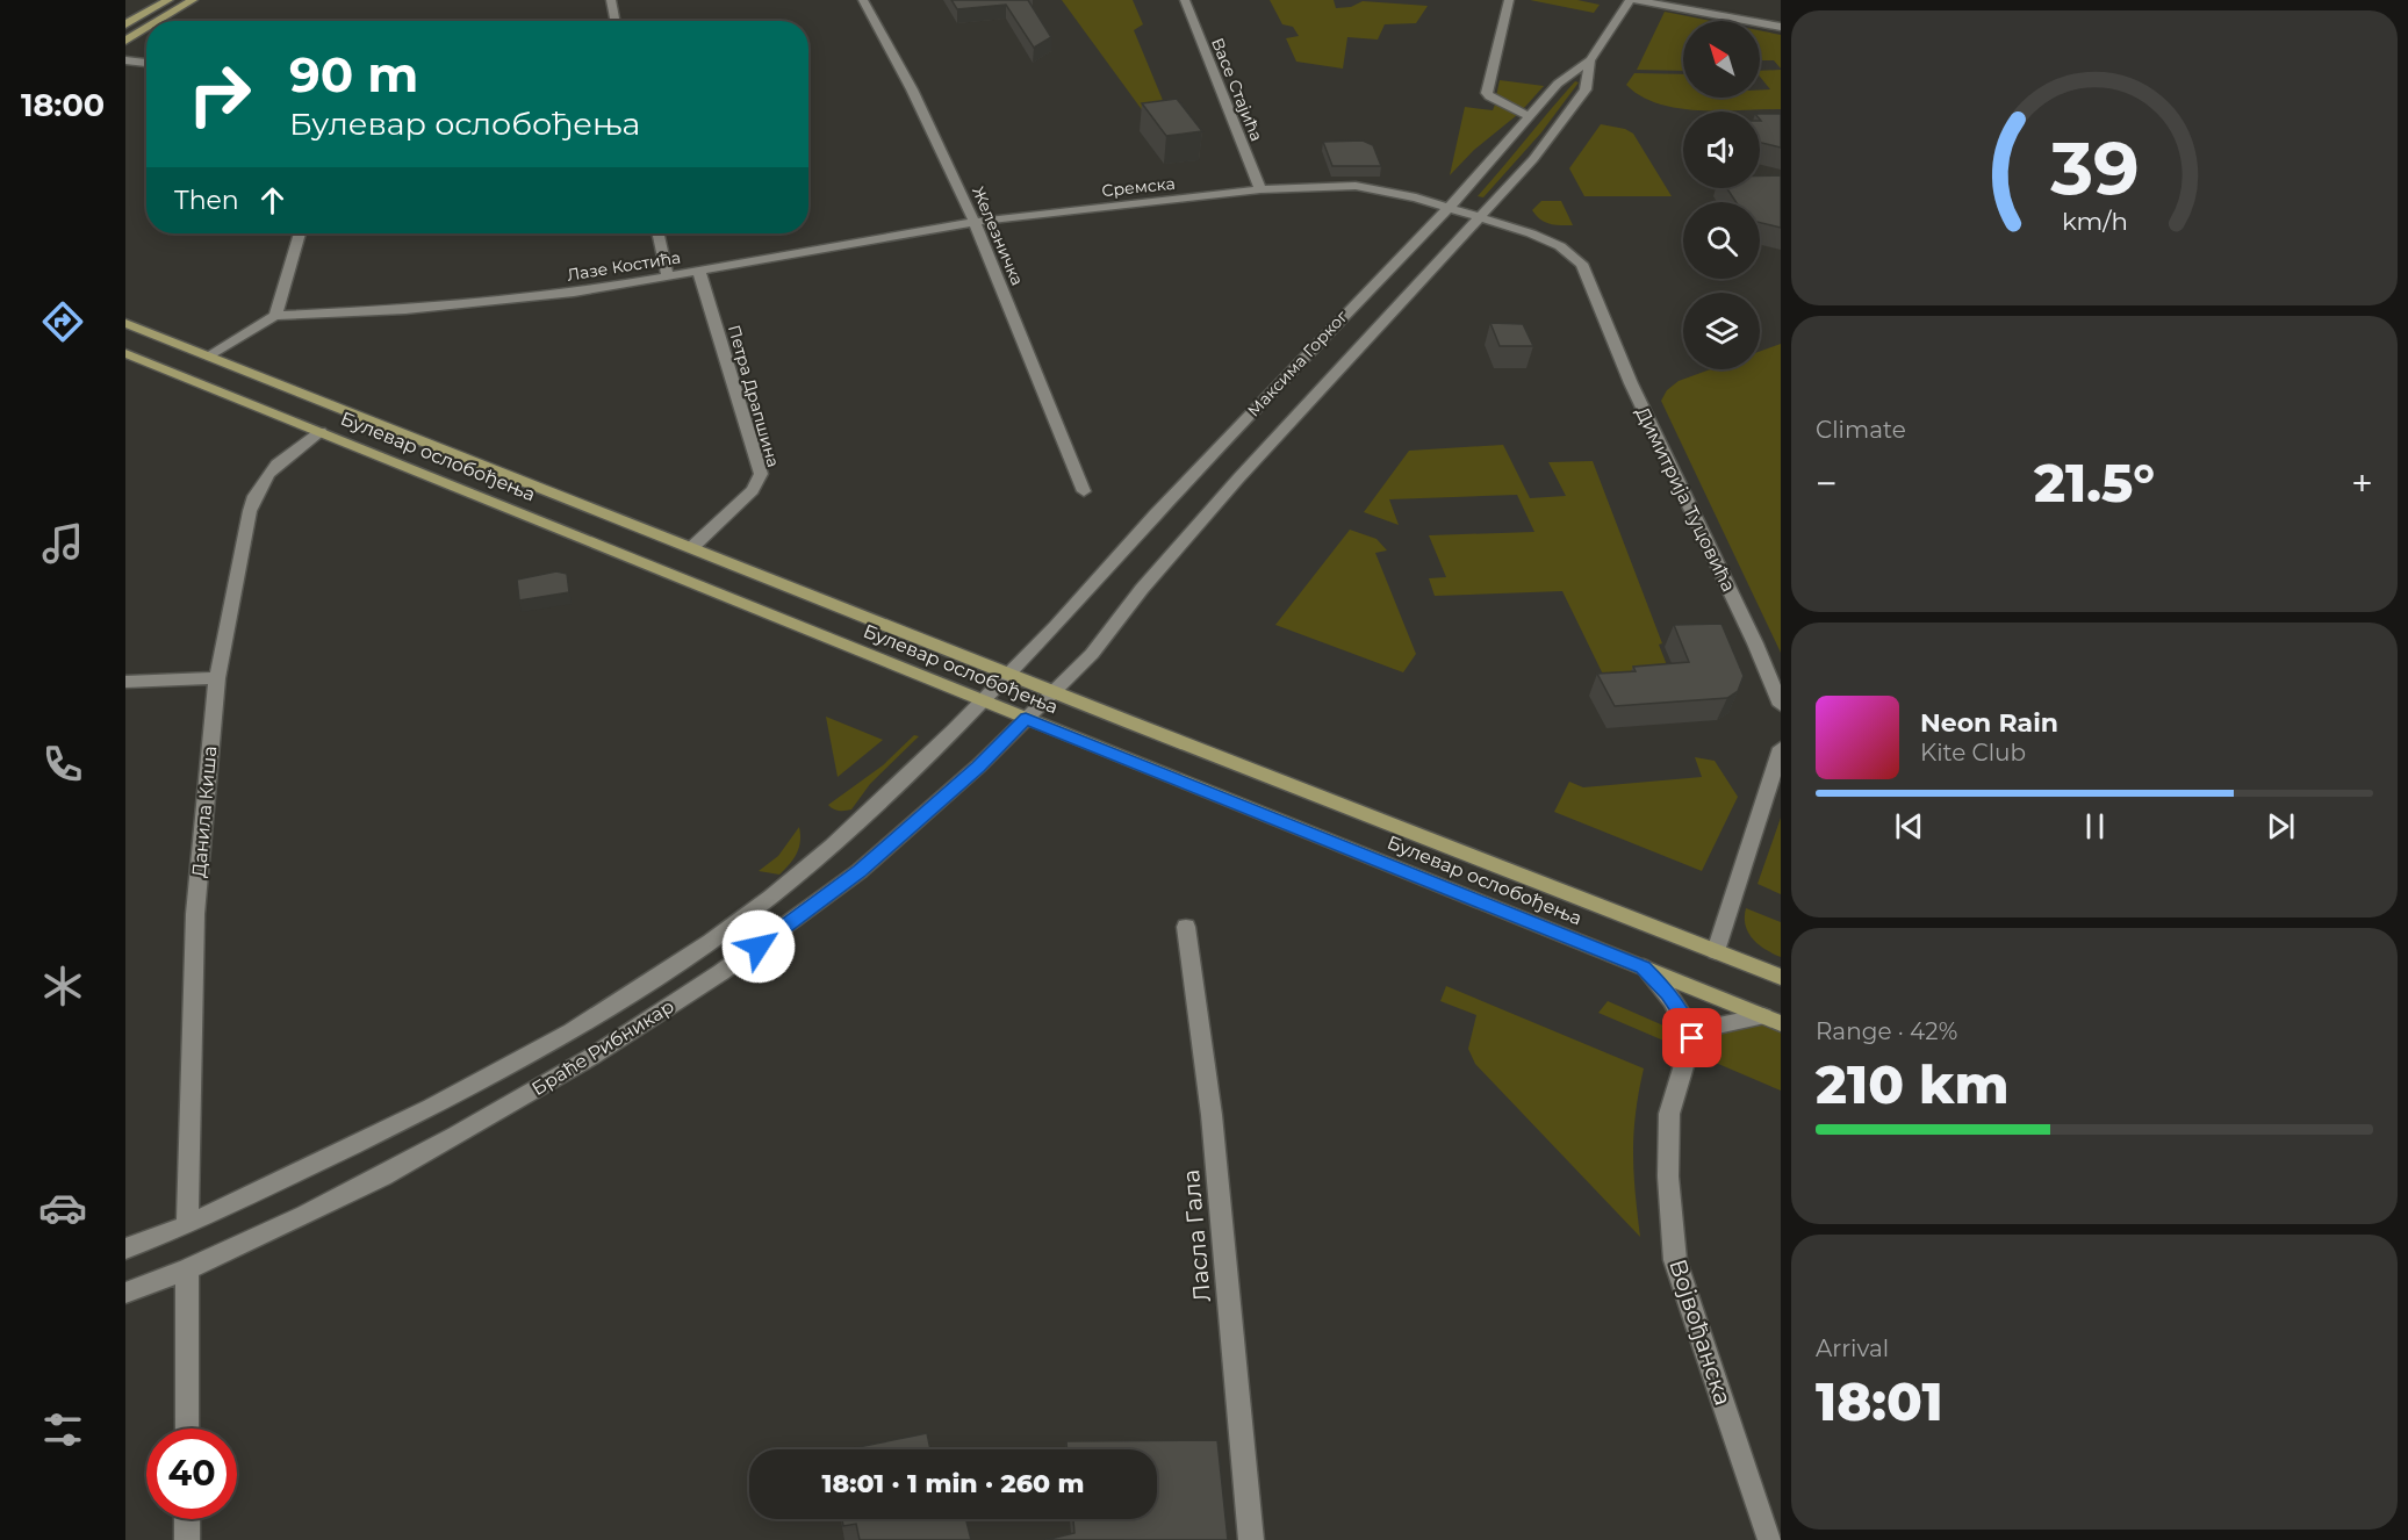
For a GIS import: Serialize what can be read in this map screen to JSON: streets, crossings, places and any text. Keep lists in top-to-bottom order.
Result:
{
  "streets": {
    "main road": ["Булевар ослобођења"],
    "street": [
      "Васе Стајића",
      "Сремска",
      "Железничка",
      "Лазе Костића",
      "Максима Горког",
      "Петра Драпшина",
      "Димитрија Туцовића",
      "Данила Киша",
      "Браће Рибникар",
      "Ласла Гала",
      "Војвођанска"
    ]
  },
  "crossings": [
    ["Васе Стајића", "Сремска"],
    ["Сремска", "Железничка"],
    ["Сремска", "Лазе Костића"],
    ["Сремска", "Максима Горког"],
    ["Сремска", "Димитрија Туцовића"],
    ["Железничка", "Лазе Костића"],
    ["Лазе Костића", "Петра Драпшина"],
    ["Максима Горког", "Булевар ослобођења"],
    ["Максима Горког", "Димитрија Туцовића"],
    ["Максима Горког", "Браће Рибникар"],
    ["Петра Драпшина", "Булевар ослобођења"],
    ["Булевар ослобођења", "Данила Киша"],
    ["Булевар ослобођења", "Браће Рибникар"],
    ["Данила Киша", "Браће Рибникар"]
  ],
  "north": "top left",
  "page": {
    "tabs": "18:00",
    "turn": ["90 m", "Булевар ослобођења"],
    "then": "Then",
    "tile": [
      "Climate",
      ["Range · 42%", "210 km"],
      ["Arrival", "18:01"]
    ],
    "heat": ["−", "21.5°", "+"],
    "song": ["Neon Rain", "Kite Club"],
    "limit": "40",
    "trip": "18:01 · 1 min · 260 m",
    "gauge": ["39", "km/h"]
  }
}
